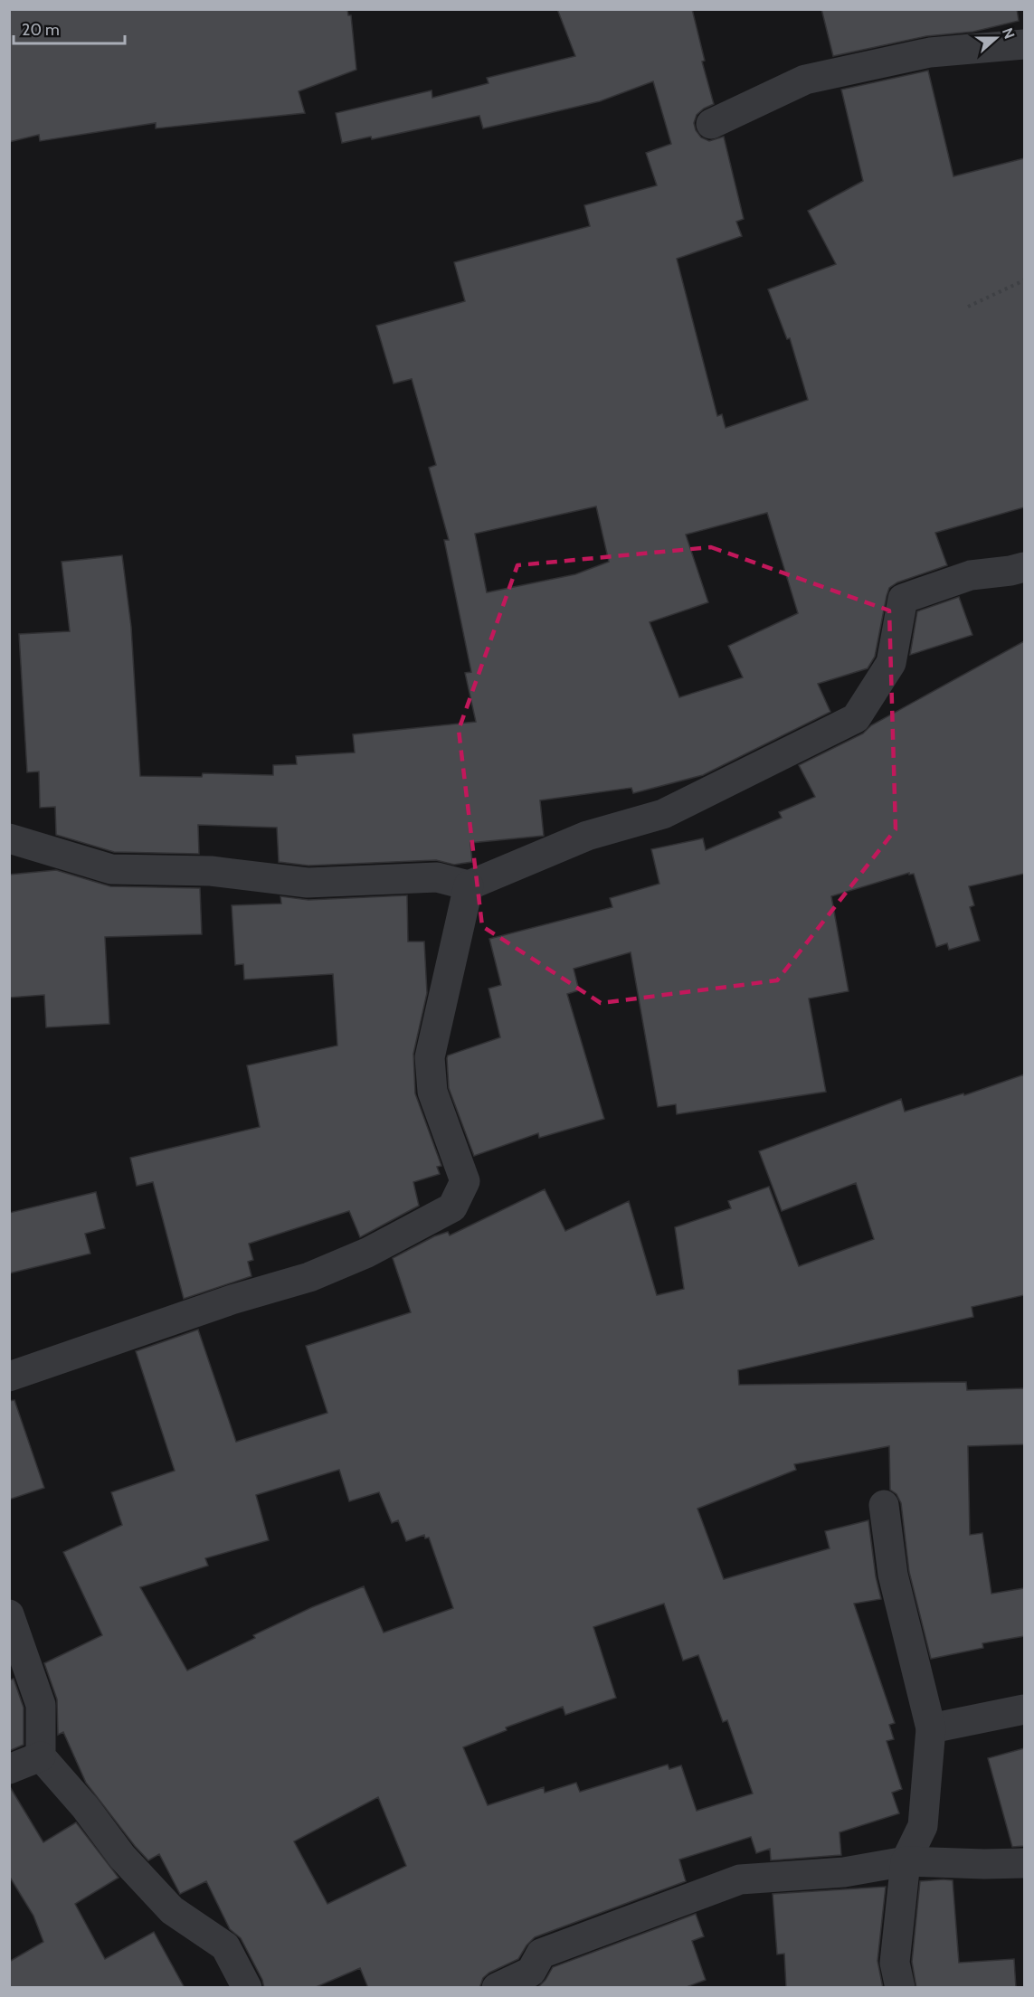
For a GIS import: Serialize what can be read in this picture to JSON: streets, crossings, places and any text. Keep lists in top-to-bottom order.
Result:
{
  "scale_bar": "20 m",
  "north": "right"
}
